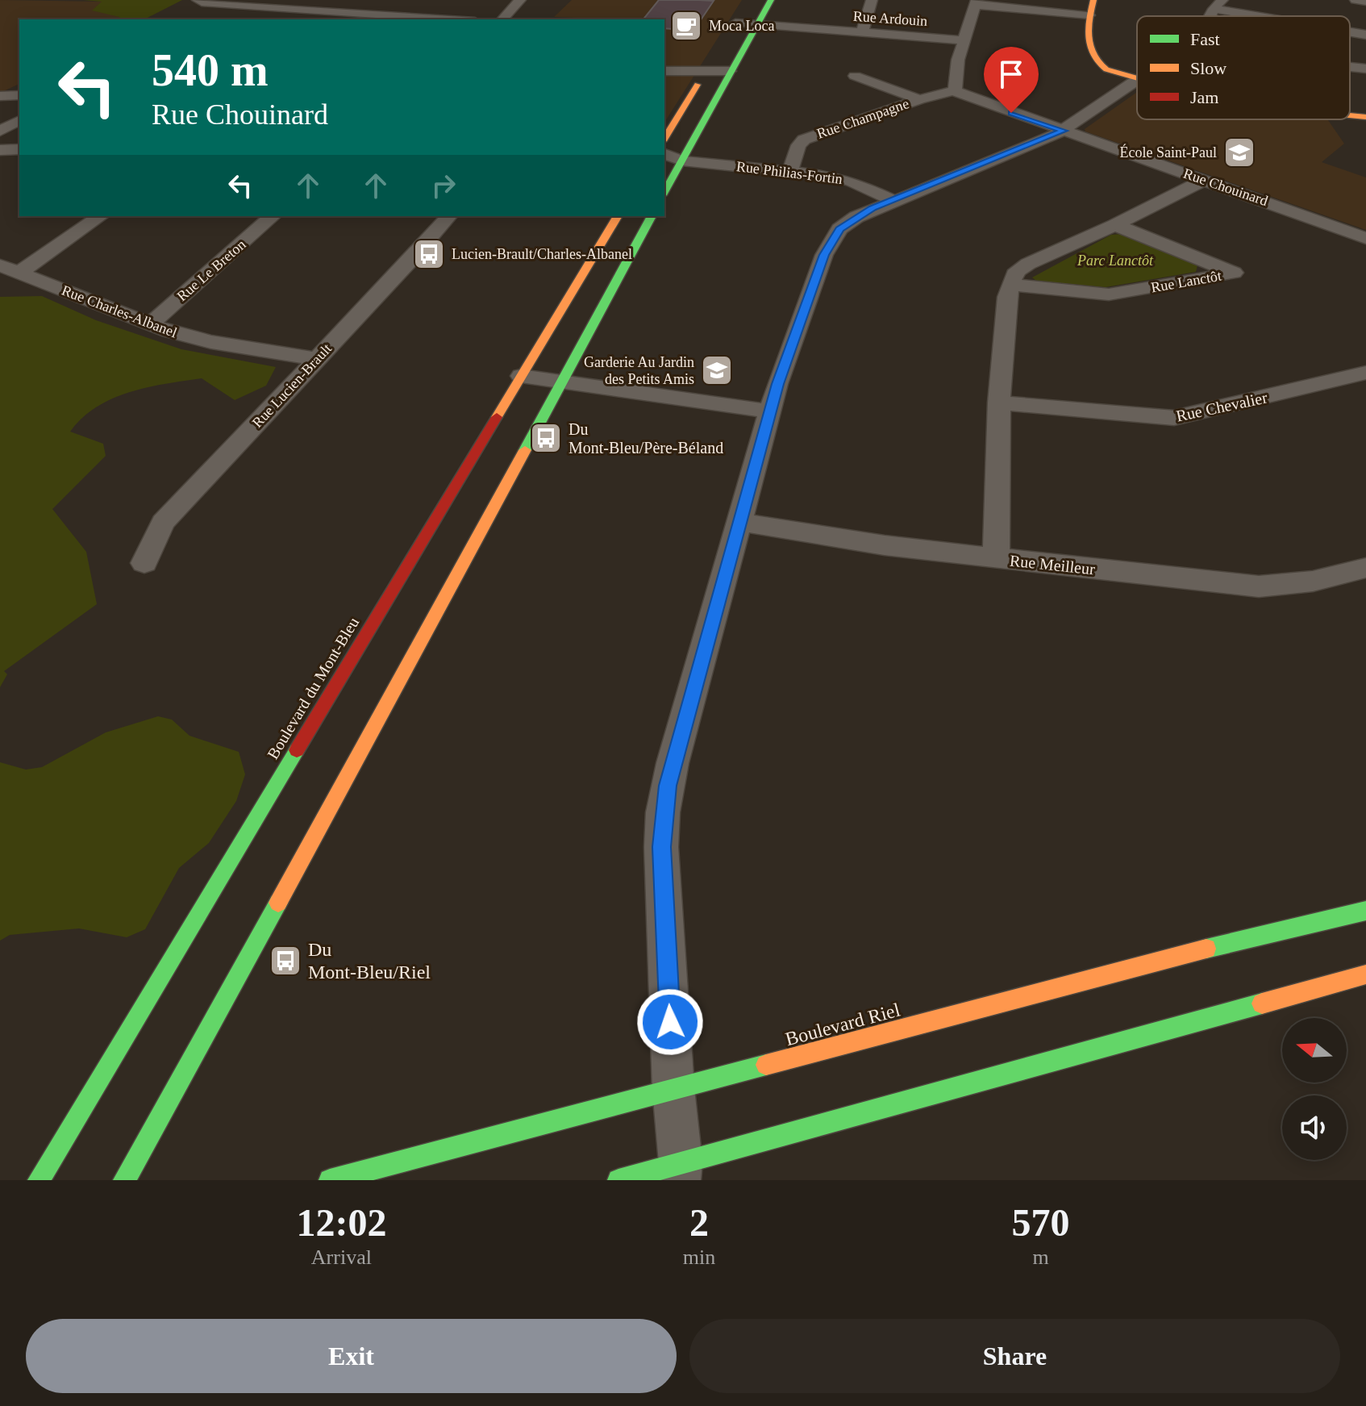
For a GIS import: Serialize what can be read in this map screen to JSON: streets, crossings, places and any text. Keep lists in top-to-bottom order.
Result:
{
  "streets": {
    "street": [
      "Rue Ardouin",
      "Rue Champagne",
      "Rue Philias-Fortin",
      "Rue Chouinard",
      "Rue Le Breton",
      "Rue Lanctôt",
      "Rue Charles-Albanel",
      "Rue Lucien-Brault",
      "Rue Chevalier",
      "Rue Meilleur",
      "Boulevard du Mont-Bleu",
      "Boulevard Riel"
    ]
  },
  "crossings": [
    ["Rue Champagne", "Rue Philias-Fortin"],
    ["Rue Champagne", "Rue Chouinard"],
    ["Rue Le Breton", "Rue Charles-Albanel"],
    ["Rue Charles-Albanel", "Rue Lucien-Brault"]
  ],
  "parks": ["Parc Lanctôt"],
  "places": {
    "cafe": ["Moca Loca"],
    "school or university": ["École Saint-Paul", "Garderie Au Jardin des Petits Amis"],
    "bus stop": ["Lucien-Brault/Charles-Albanel", "Du Mont-Bleu/Père-Béland", "Du Mont-Bleu/Riel"]
  },
  "legend": ["Fast", "Slow", "Jam"],
  "north": "left",
  "page": {
    "turn": ["540 m", "Rue Chouinard"],
    "eta": [
      "12:02",
      "Arrival",
      "2",
      "min",
      "570",
      "m"
    ],
    "buttons": ["Exit", "Share"]
  }
}
